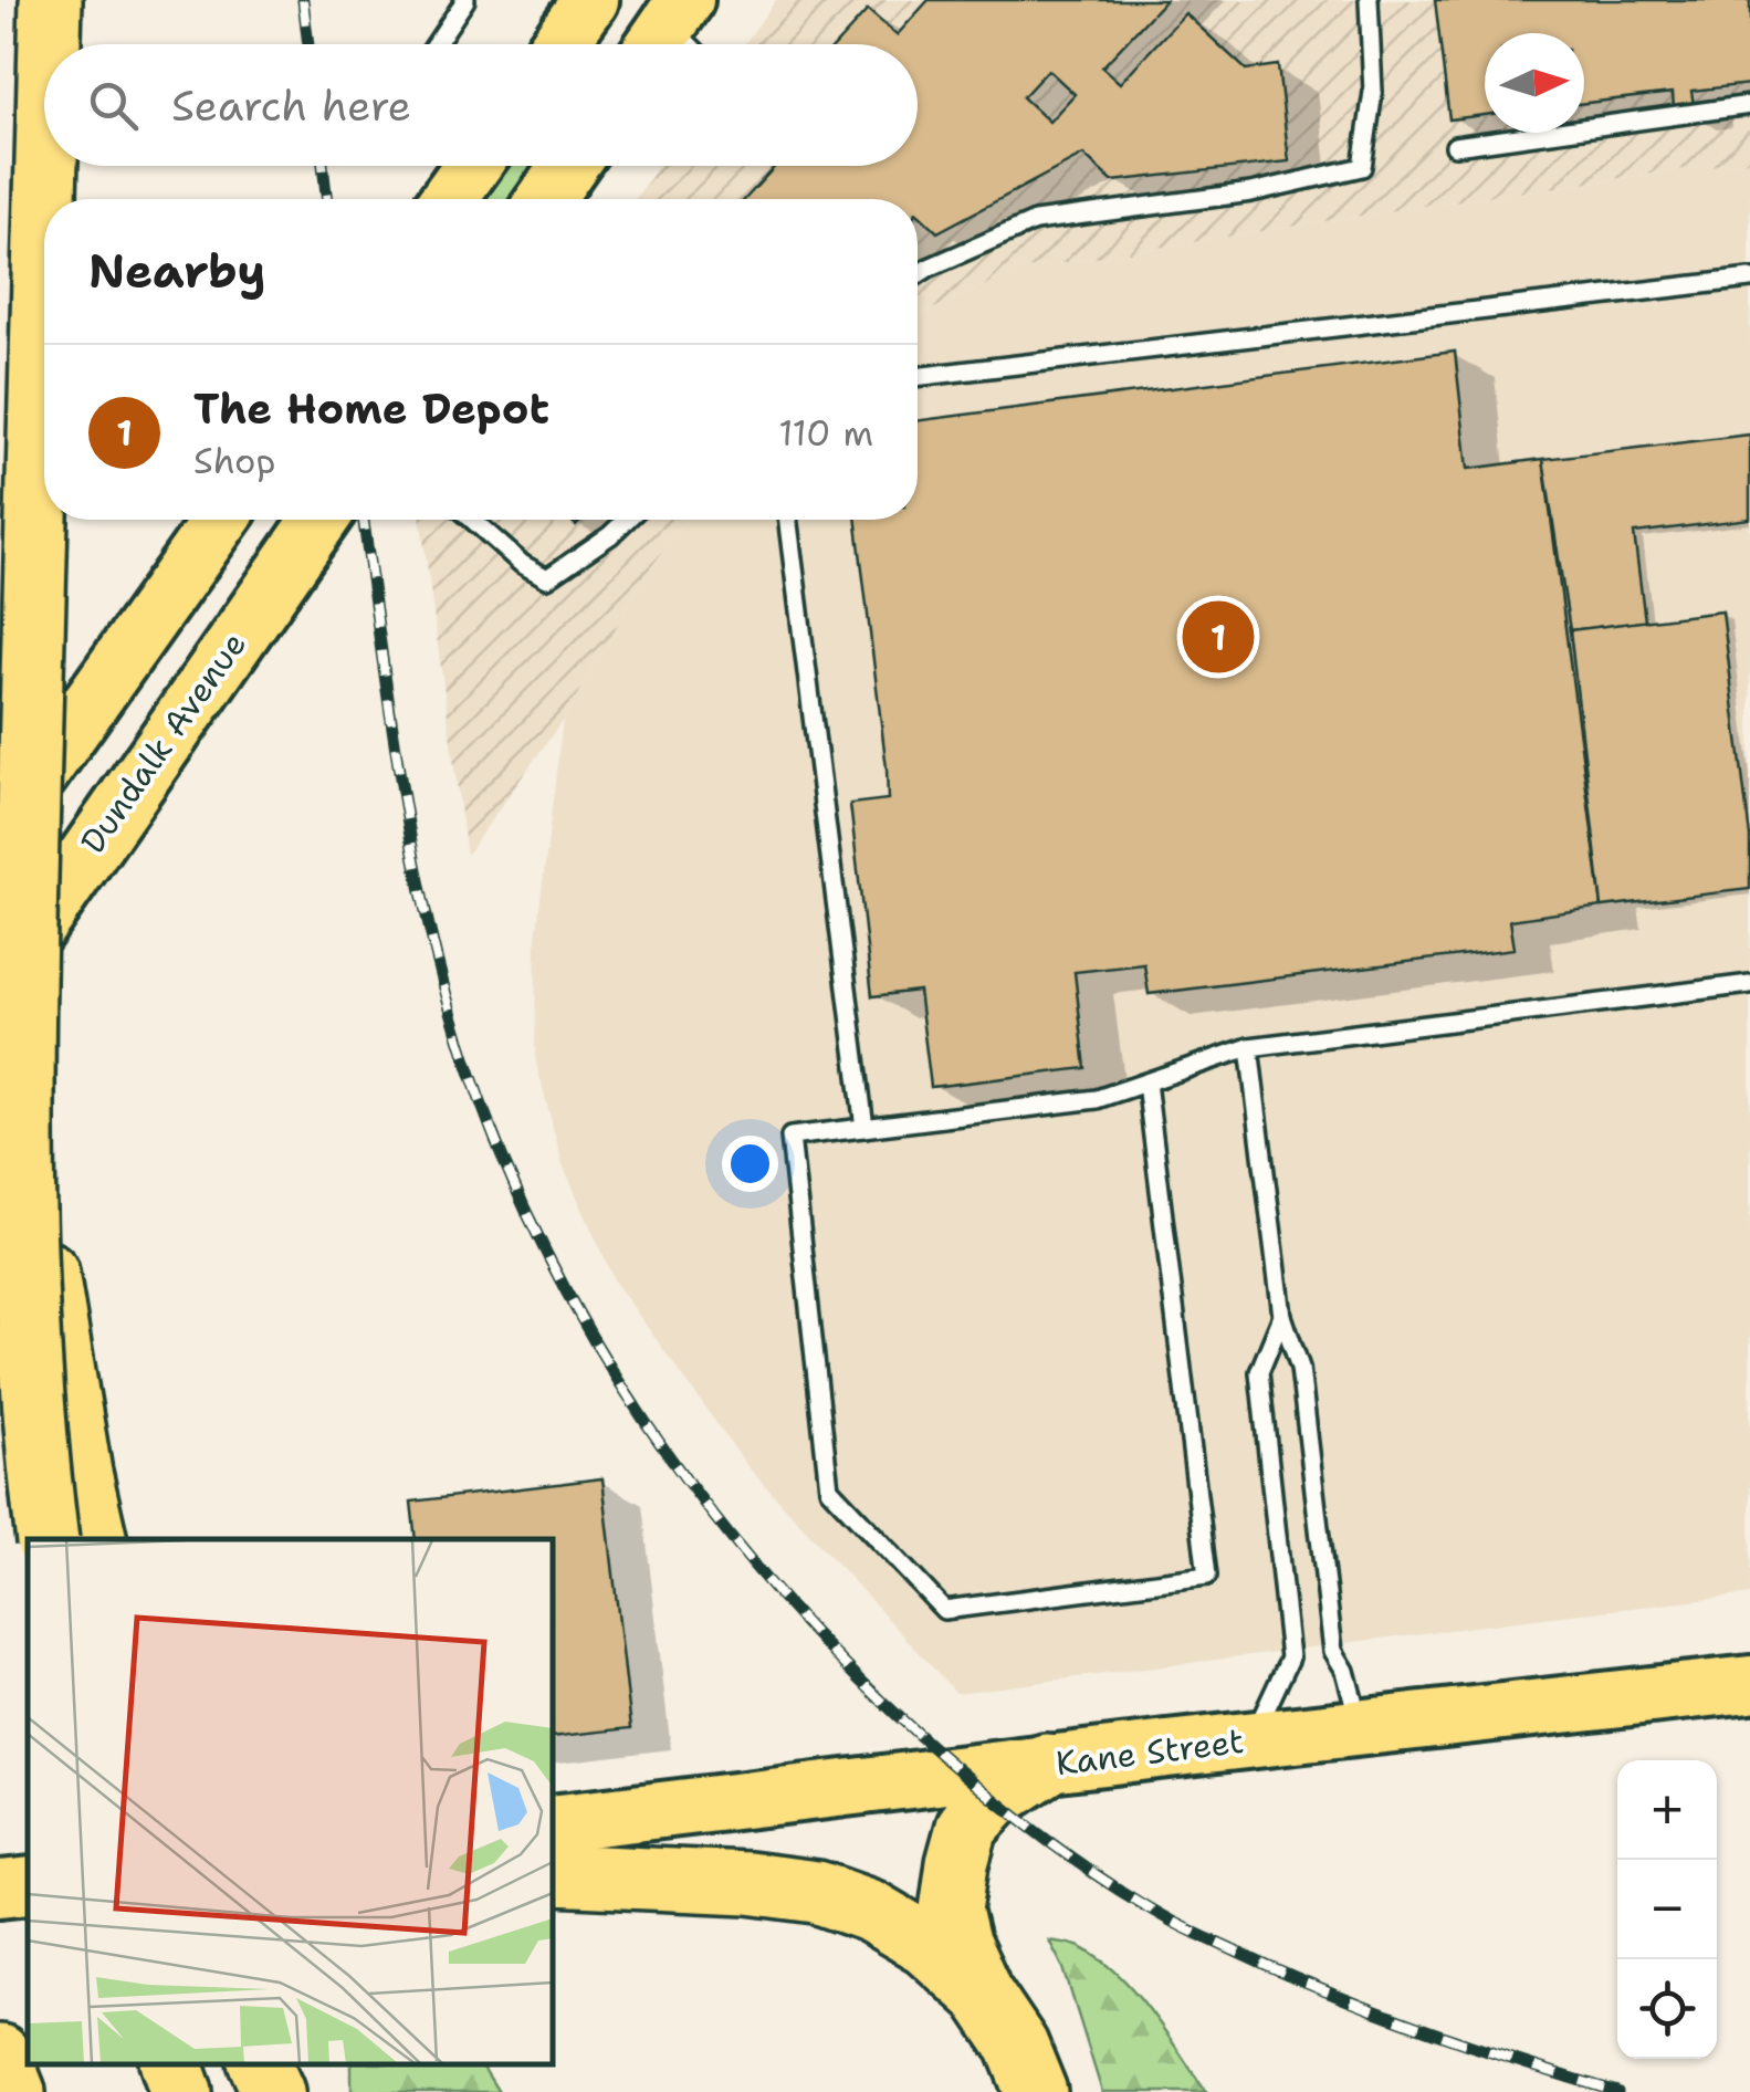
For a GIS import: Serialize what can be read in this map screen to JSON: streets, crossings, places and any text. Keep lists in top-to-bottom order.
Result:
{
  "streets": {
    "main road": ["Dundalk Avenue", "Kane Street"]
  },
  "north": "right",
  "page": {
    "search": "Search here",
    "heading": "Nearby",
    "list": [
      {
        "mark": "1",
        "name": "The Home Depot",
        "note": "Shop",
        "value": "110 m"
      }
    ],
    "pins": "1",
    "map_buttons": ["+", "−"]
  }
}
